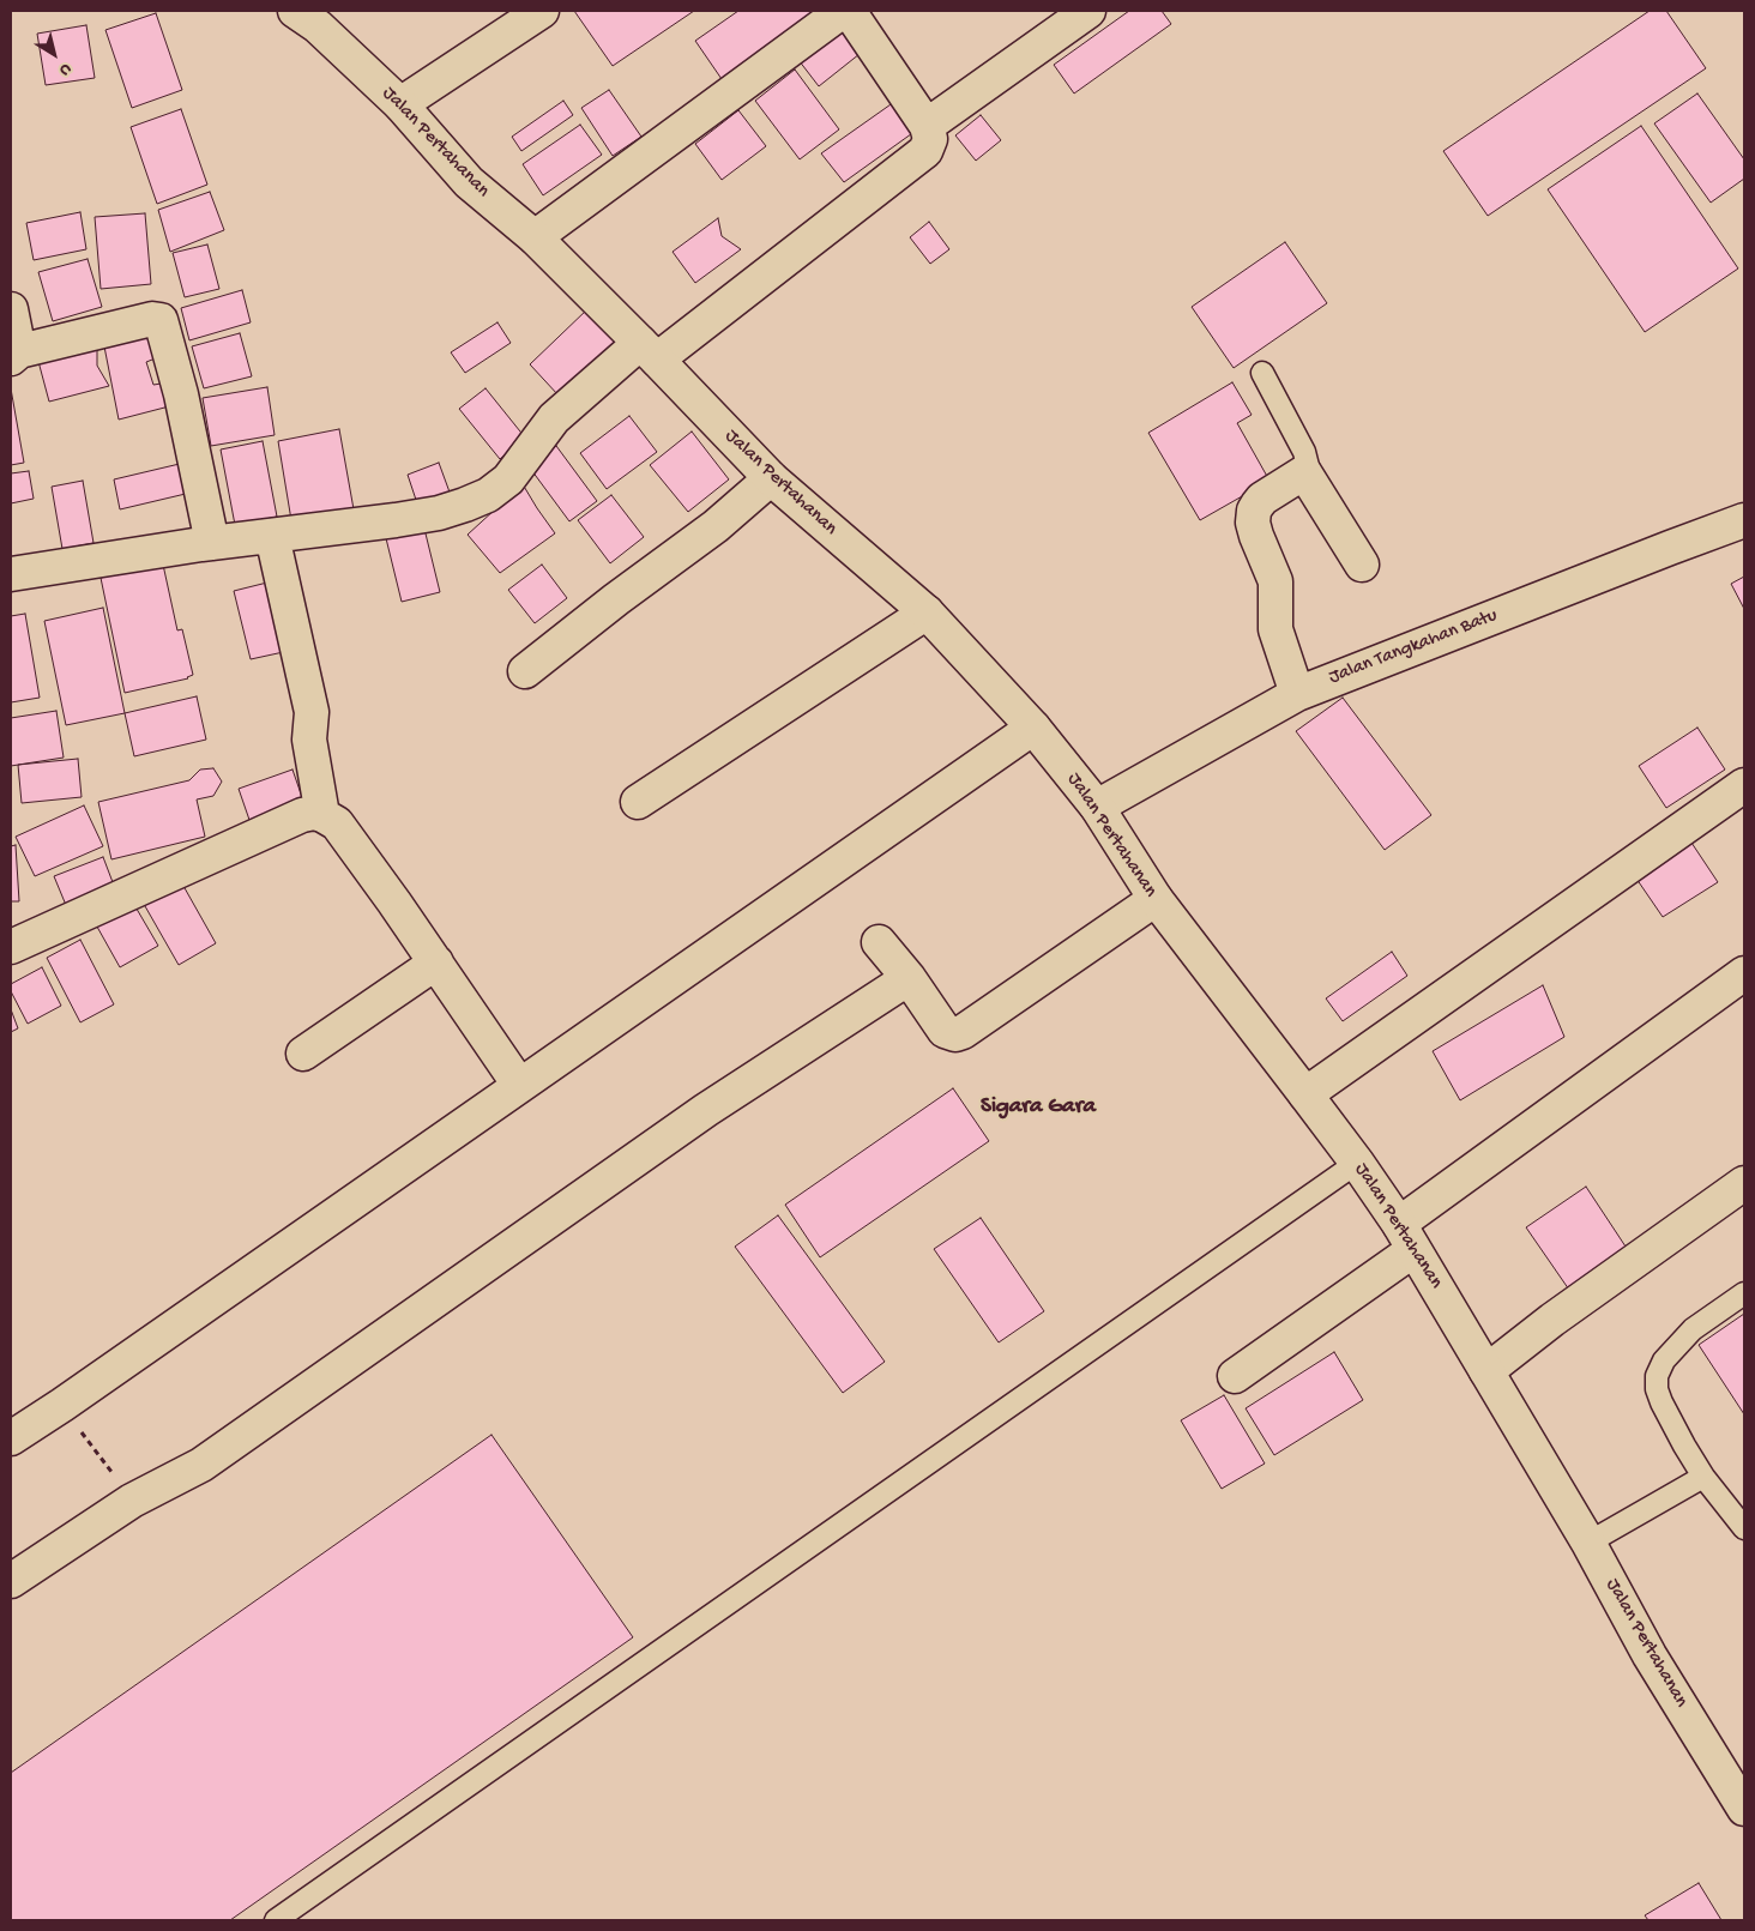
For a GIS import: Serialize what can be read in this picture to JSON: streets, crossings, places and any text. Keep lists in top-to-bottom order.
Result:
{
  "streets": {
    "street": ["Jalan Pertahanan", "Jalan Tangkahan Batu"]
  },
  "crossings": [
    ["Jalan Pertahanan", "Jalan Tangkahan Batu"]
  ],
  "districts": ["Sigara Gara"],
  "north": "bottom right"
}
